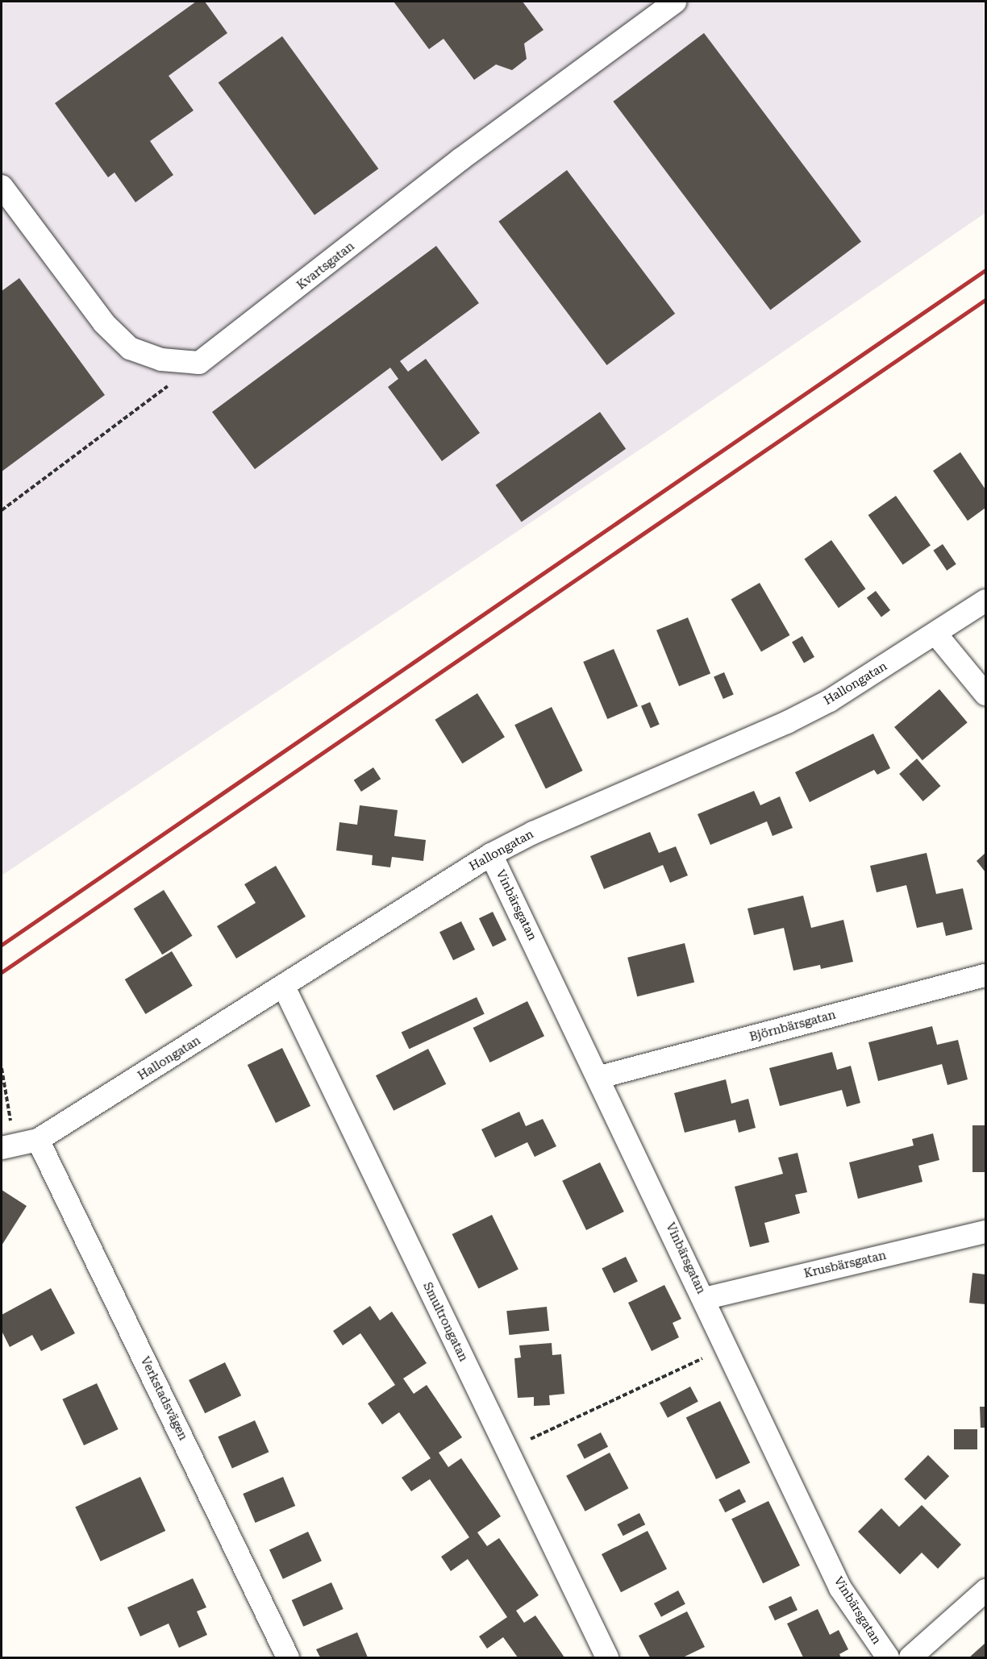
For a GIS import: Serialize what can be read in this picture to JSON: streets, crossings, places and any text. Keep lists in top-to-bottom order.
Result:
{
  "streets": {
    "street": [
      "Kvartsgatan",
      "Hallongatan",
      "Vinbärsgatan",
      "Björnbärsgatan",
      "Krusbärsgatan",
      "Smultrongatan",
      "Verkstadsvägen"
    ]
  },
  "crossings": [
    ["Hallongatan", "Vinbärsgatan"],
    ["Hallongatan", "Smultrongatan"],
    ["Hallongatan", "Verkstadsvägen"],
    ["Vinbärsgatan", "Björnbärsgatan"],
    ["Vinbärsgatan", "Krusbärsgatan"]
  ]
}
